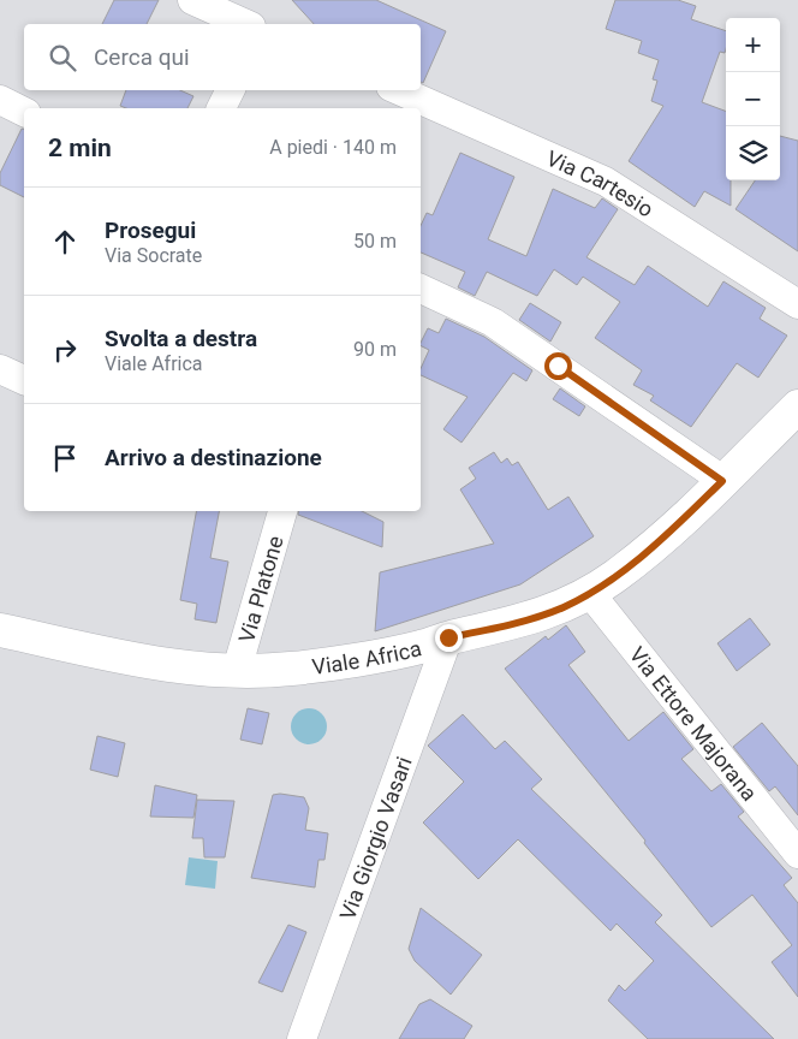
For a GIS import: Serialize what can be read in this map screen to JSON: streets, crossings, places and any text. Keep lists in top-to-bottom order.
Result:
{
  "streets": {
    "main road": ["Viale Africa"],
    "street": [
      "Via Cartesio",
      "Via Platone",
      "Via Ettore Majorana",
      "Via Giorgio Vasari"
    ]
  },
  "crossings": [
    ["Via Platone", "Viale Africa"],
    ["Viale Africa", "Via Ettore Majorana"],
    ["Viale Africa", "Via Giorgio Vasari"]
  ],
  "page": {
    "map_buttons": ["+", "−"],
    "search": "Cerca qui",
    "heading": ["2 min", "A piedi · 140 m"],
    "list": [
      ["Prosegui", "Via Socrate", "50 m"],
      ["Svolta a destra", "Viale Africa", "90 m"],
      "Arrivo a destinazione"
    ]
  }
}
